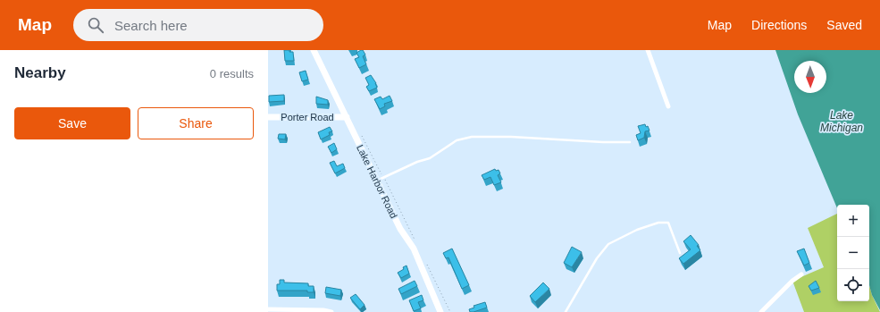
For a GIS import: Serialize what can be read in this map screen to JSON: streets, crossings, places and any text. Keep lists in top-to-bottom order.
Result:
{
  "streets": {
    "street": ["Porter Road", "Lake Harbor Road"]
  },
  "crossings": [
    ["Porter Road", "Lake Harbor Road"]
  ],
  "water": ["Lake Michigan"],
  "north": "bottom",
  "page": {
    "header": "Map",
    "search": "Search here",
    "nav": ["Map", "Directions", "Saved"],
    "heading": ["Nearby", "0 results"],
    "buttons": ["Save", "Share"],
    "map_buttons": ["+", "−"]
  }
}
